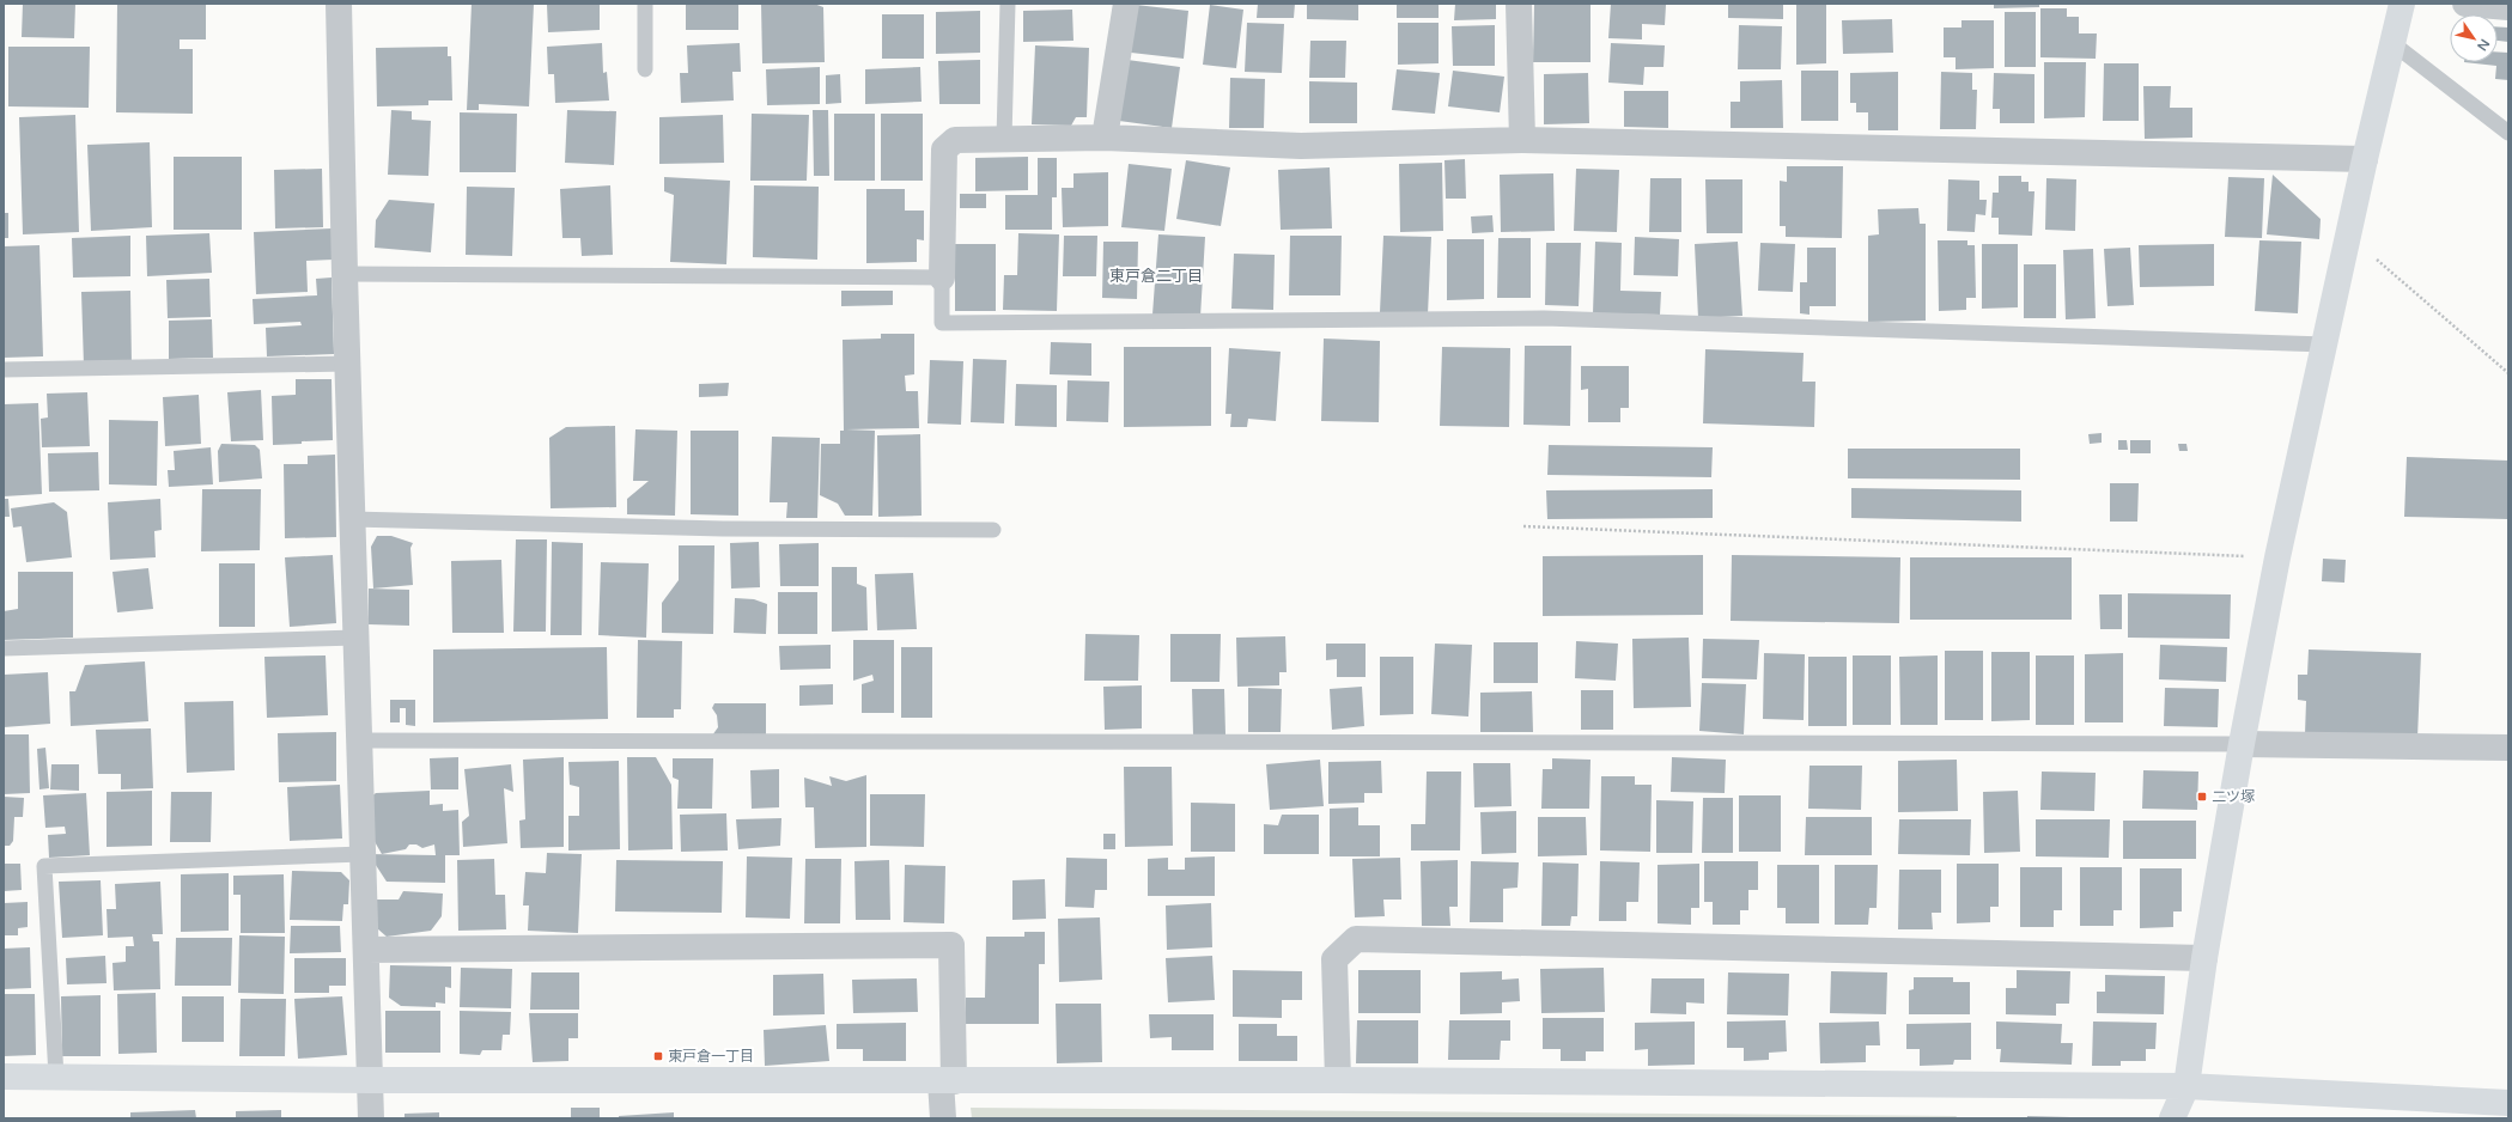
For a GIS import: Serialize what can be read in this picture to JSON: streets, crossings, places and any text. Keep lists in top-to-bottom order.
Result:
{
  "districts": ["東戸倉二丁目"],
  "places": {
    "transit": ["二ツ塚", "東戸倉一丁目"]
  },
  "north": "bottom right"
}
